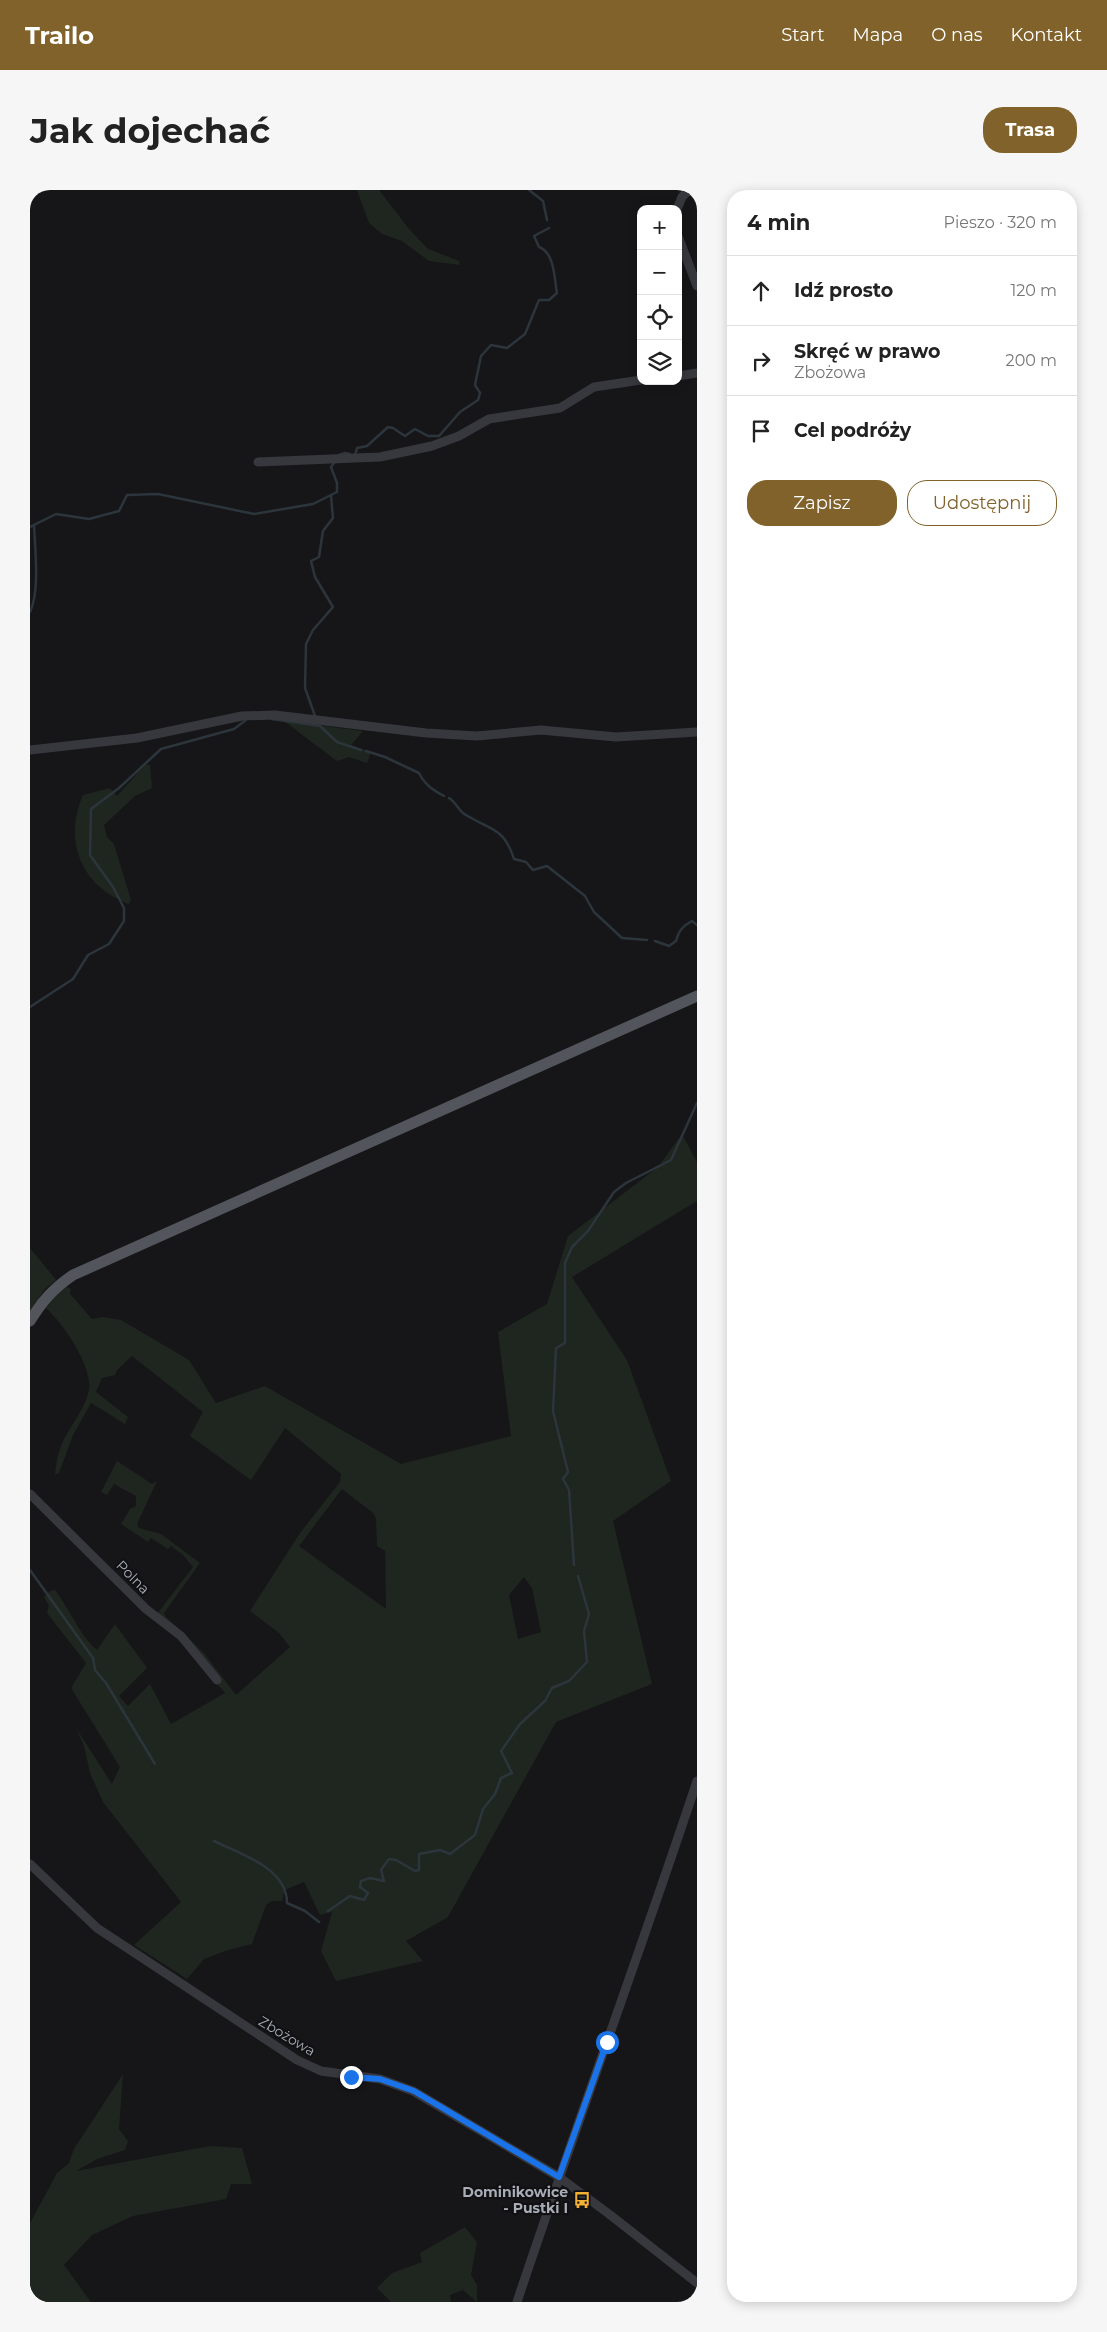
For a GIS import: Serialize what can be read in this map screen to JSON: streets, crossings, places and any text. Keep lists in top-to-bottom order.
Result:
{
  "streets": {
    "street": ["Polna", "Zbożowa"]
  },
  "places": {
    "bus stop": ["Dominikowice - Pustki I"]
  },
  "page": {
    "header": "Trailo",
    "nav": [
      "Start",
      "Mapa",
      "O nas",
      "Kontakt"
    ],
    "buttons": [
      "Trasa",
      ["Zapisz", "Udostępnij"]
    ],
    "title": "Jak dojechać",
    "heading": ["4 min", "Pieszo · 320 m"],
    "map_buttons": ["+", "−"],
    "list": [
      ["Idź prosto", "120 m"],
      ["Skręć w prawo", "Zbożowa", "200 m"],
      "Cel podróży"
    ]
  }
}
